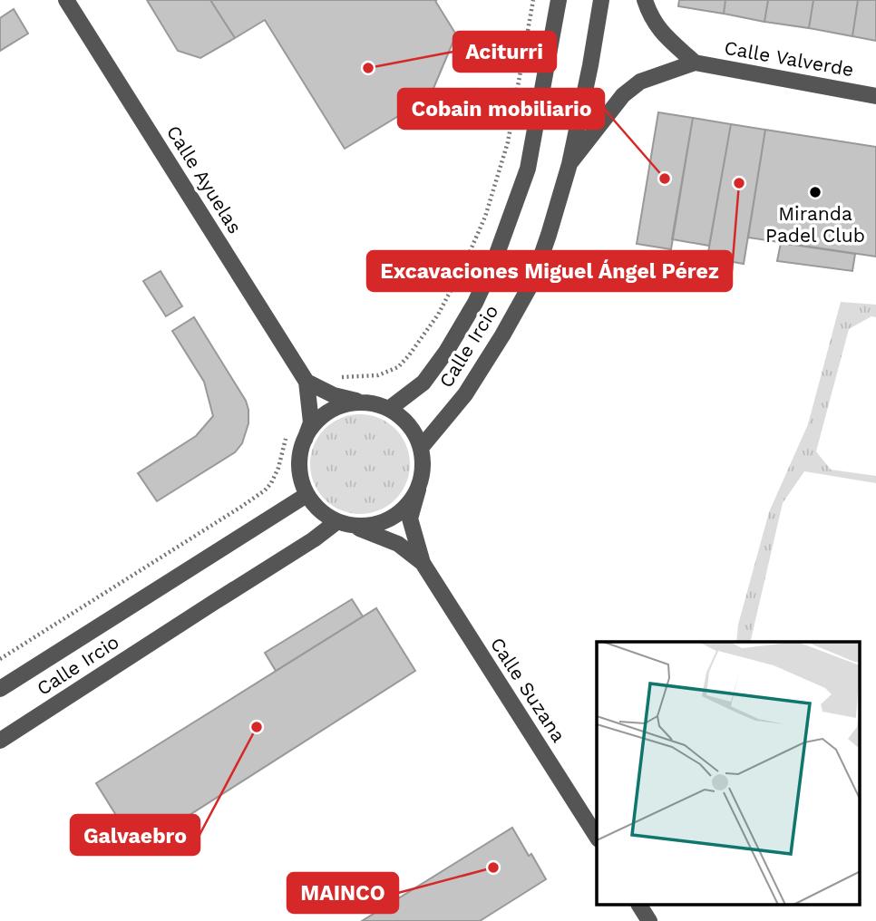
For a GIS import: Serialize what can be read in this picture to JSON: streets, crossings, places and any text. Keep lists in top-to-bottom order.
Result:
{
  "streets": {
    "street": [
      "Calle Valverde",
      "Calle Ayuelas",
      "Calle Ircio",
      "Calle Suzana"
    ]
  },
  "crossings": [
    ["Calle Valverde", "Calle Ircio"],
    ["Calle Ayuelas", "Calle Ircio"],
    ["Calle Ayuelas", "Calle Suzana"],
    ["Calle Ircio", "Calle Suzana"]
  ],
  "places": [
    "Aciturri",
    "Cobain mobiliario",
    "Excavaciones Miguel Ángel Pérez",
    "Miranda Padel Club",
    "Galvaebro",
    "MAINCO"
  ]
}
